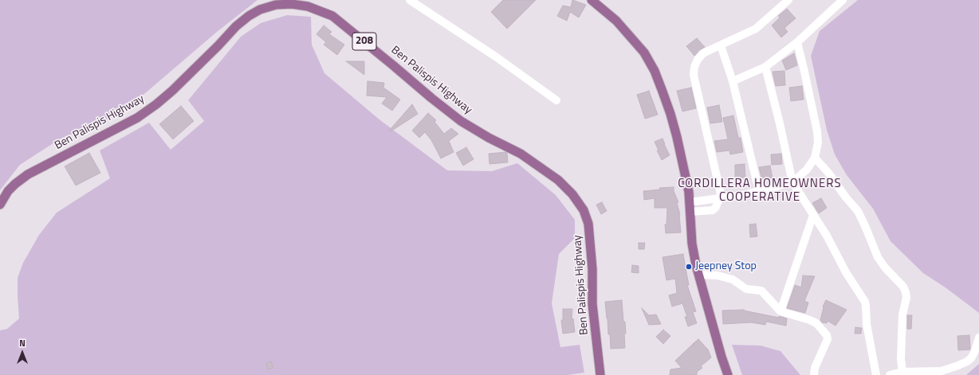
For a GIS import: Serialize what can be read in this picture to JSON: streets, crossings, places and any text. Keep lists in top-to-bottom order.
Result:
{
  "streets": {
    "main road": ["208", "Ben Palispis Highway"]
  },
  "districts": ["CORDILLERA HOMEOWNERS COOPERATIVE"],
  "places": ["Jeepney Stop"],
  "north": "top"
}
